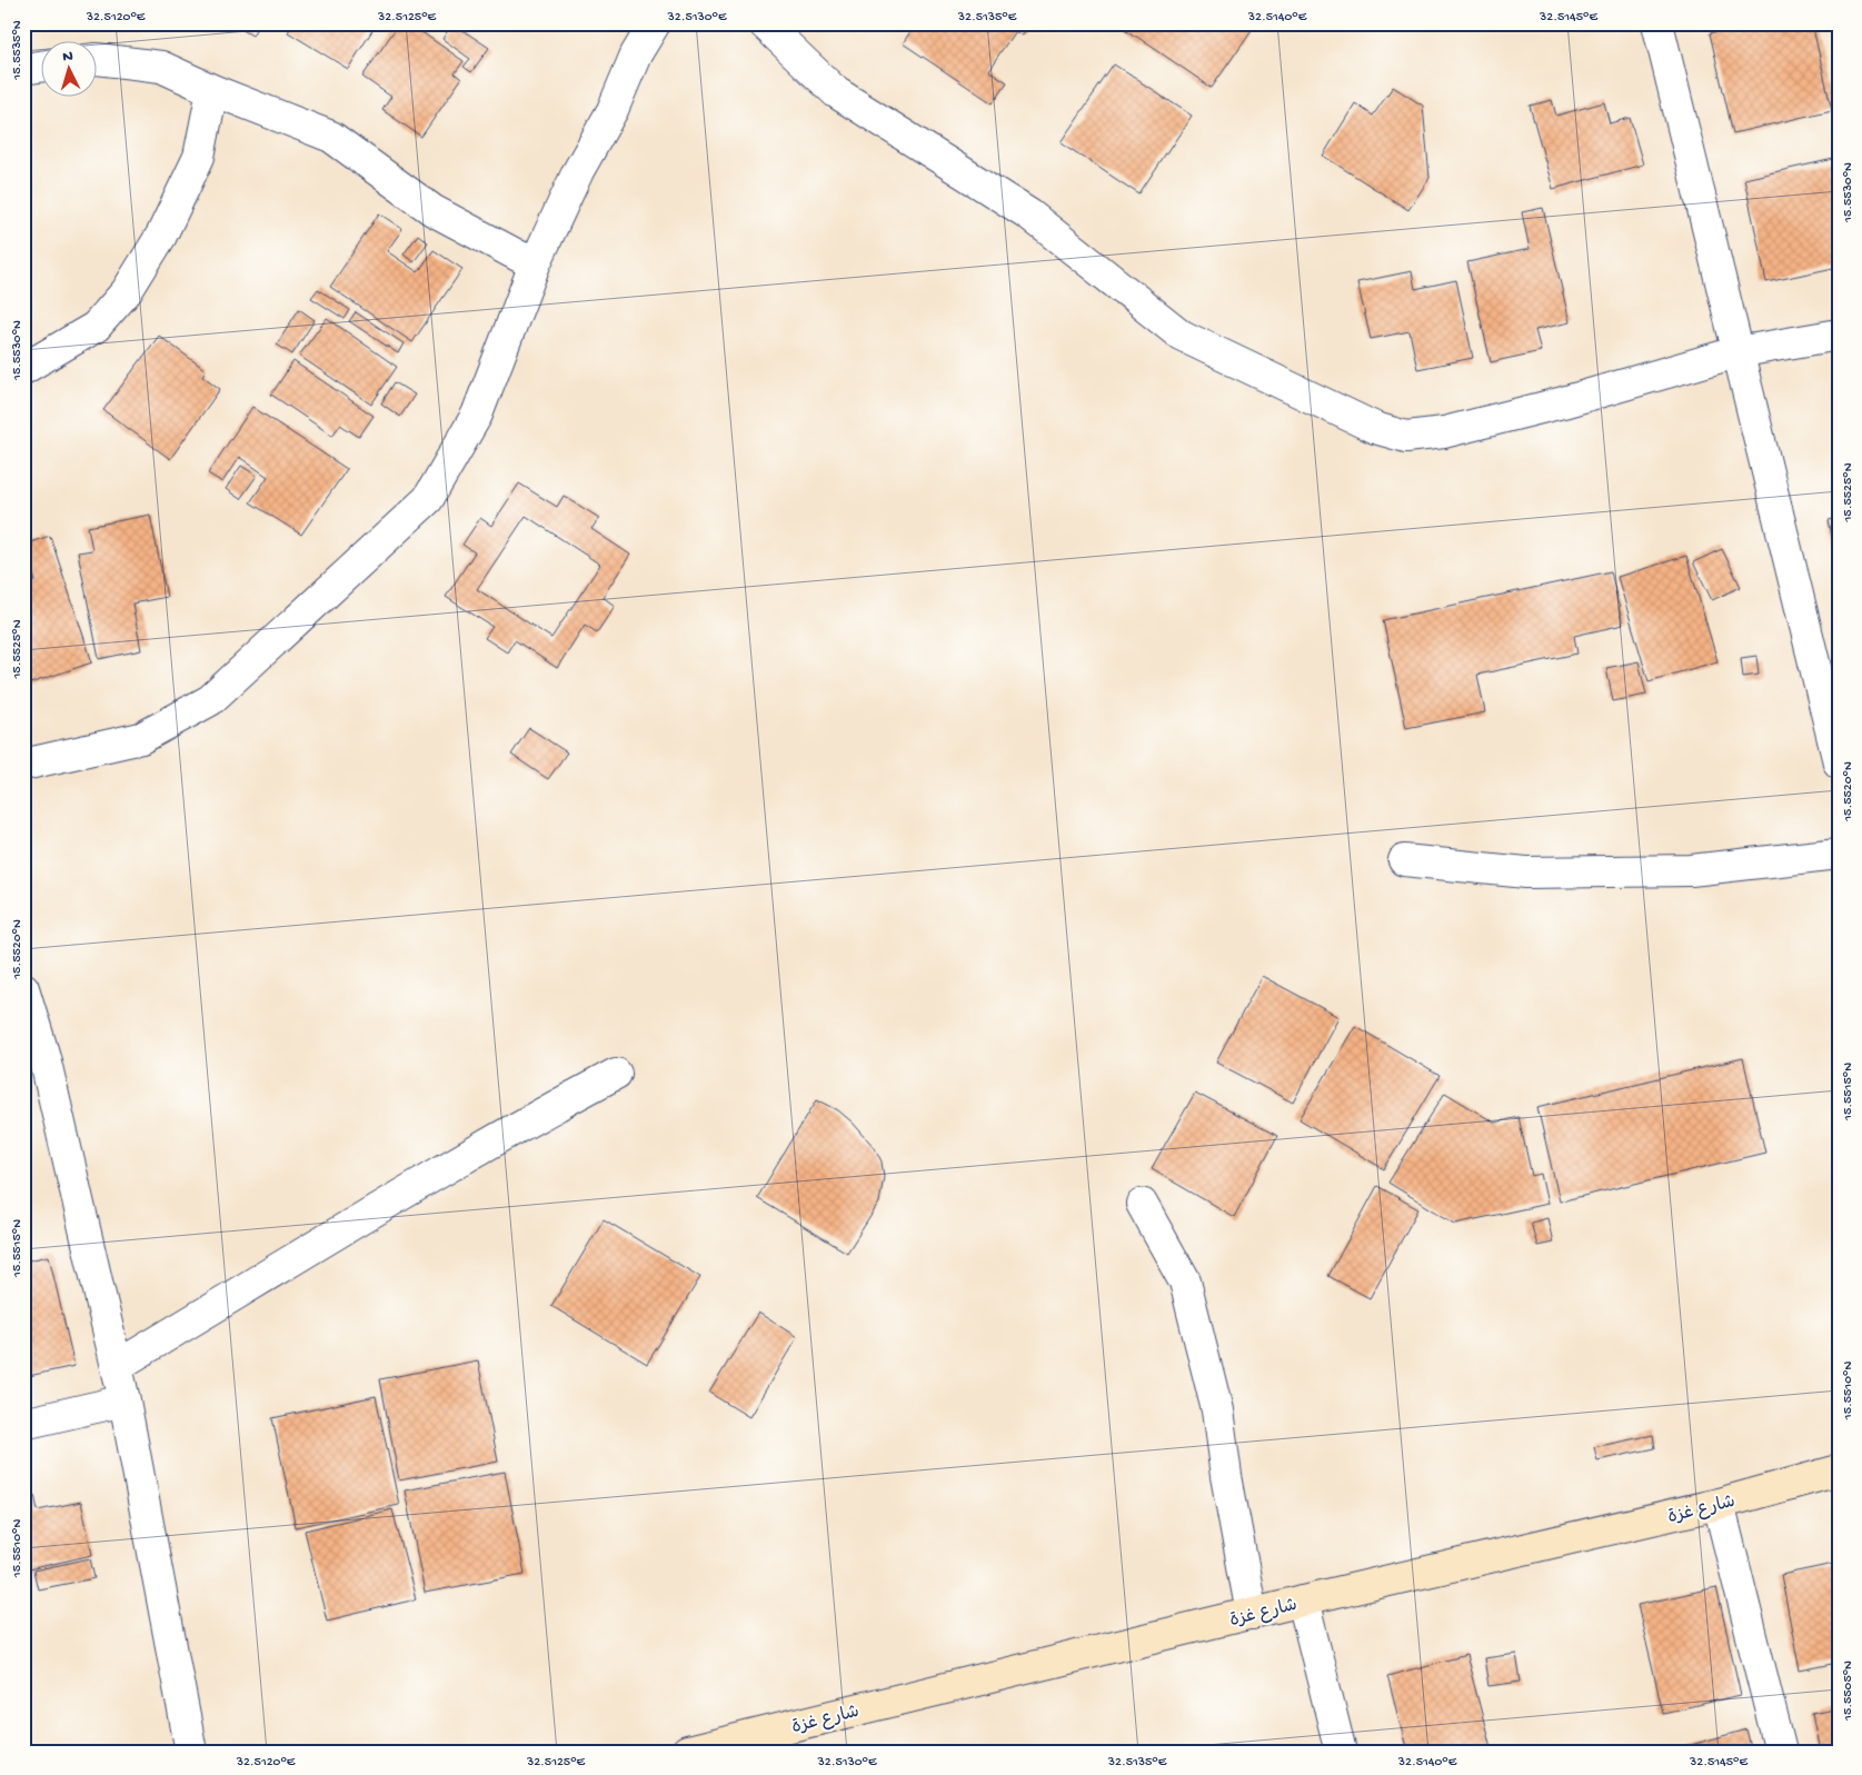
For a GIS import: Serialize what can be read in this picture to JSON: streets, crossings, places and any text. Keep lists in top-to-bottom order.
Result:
{
  "streets": {
    "main road": ["شارع غزة"]
  },
  "north": "top",
  "coordinates": [
    "32.5120°E",
    "32.5125°E",
    "32.5130°E",
    "32.5135°E",
    "32.5140°E",
    "32.5145°E",
    "15.5535°N",
    "15.5530°N",
    "15.5525°N",
    "15.5520°N",
    "15.5515°N",
    "15.5510°N",
    "15.5505°N"
  ]
}
